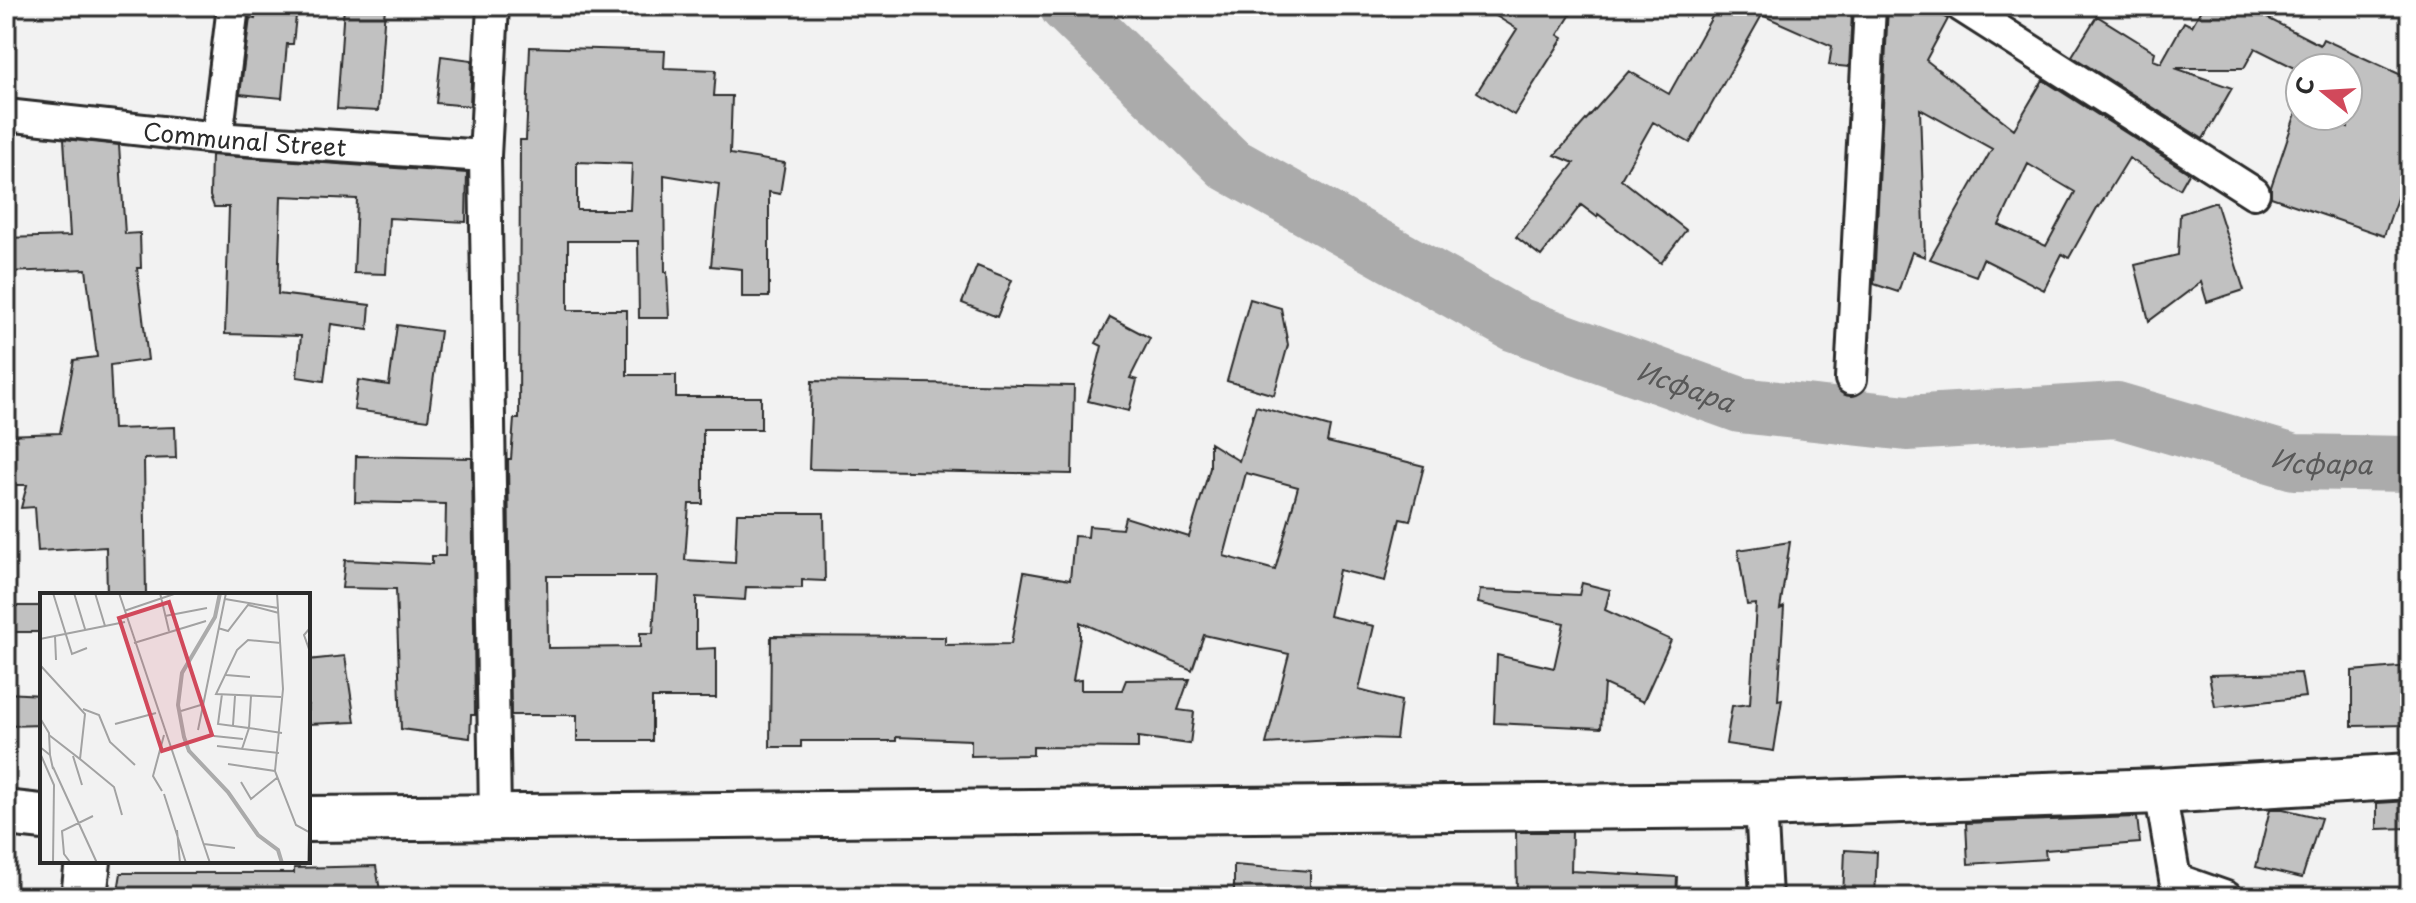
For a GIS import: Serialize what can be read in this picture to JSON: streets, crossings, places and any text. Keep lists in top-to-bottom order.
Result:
{
  "streets": {
    "street": ["Communal Street"]
  },
  "water": ["Исфара"],
  "north": "left"
}
